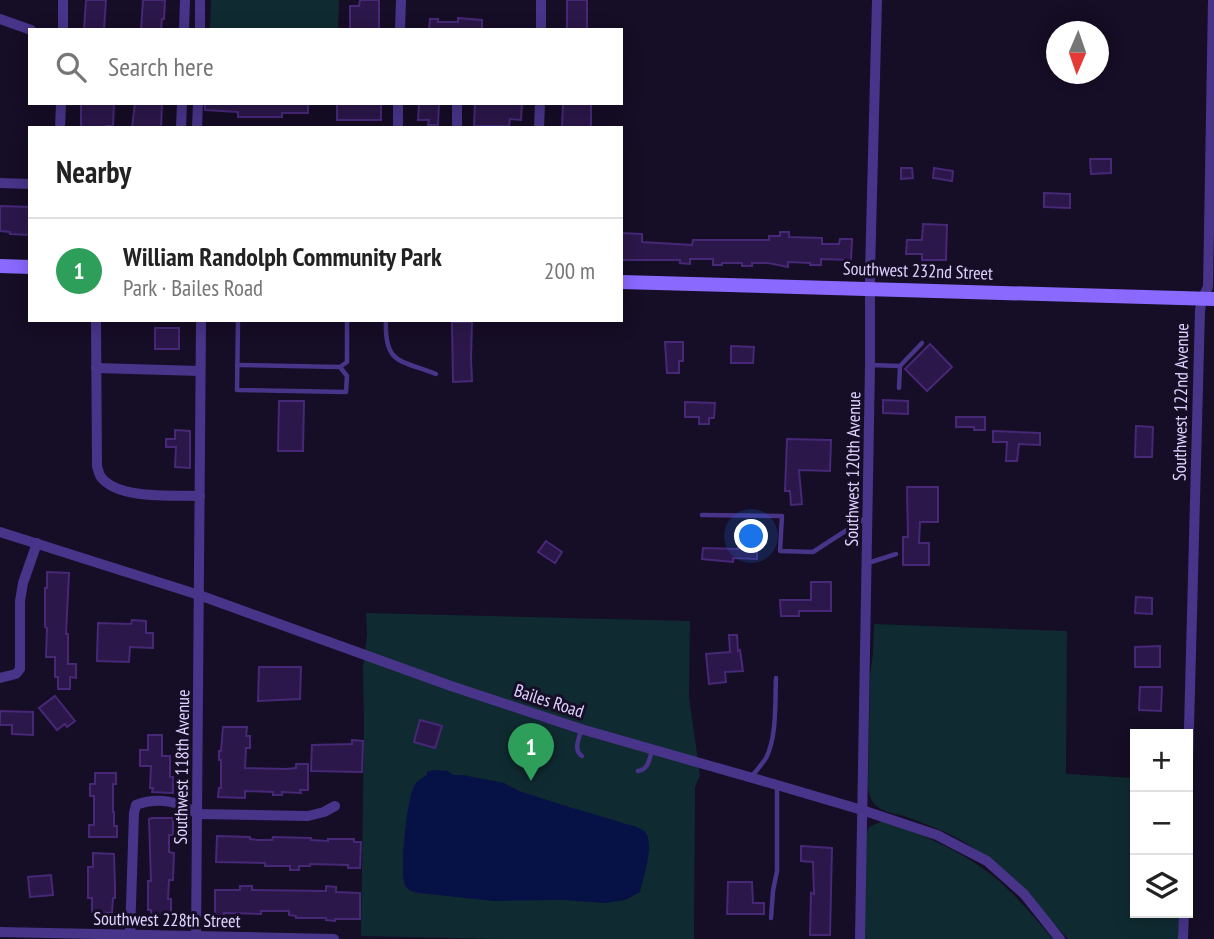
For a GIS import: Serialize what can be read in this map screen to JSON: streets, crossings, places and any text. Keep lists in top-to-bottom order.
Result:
{
  "streets": {
    "street": [
      "Southwest 232nd Street",
      "Southwest 122nd Avenue",
      "Southwest 120th Avenue",
      "Bailes Road",
      "Southwest 118th Avenue",
      "Southwest 228th Street"
    ]
  },
  "crossings": [
    ["Southwest 232nd Street", "Southwest 122nd Avenue"],
    ["Southwest 232nd Street", "Southwest 120th Avenue"],
    ["Southwest 120th Avenue", "Bailes Road"],
    ["Bailes Road", "Southwest 118th Avenue"],
    ["Southwest 118th Avenue", "Southwest 228th Street"]
  ],
  "north": "bottom",
  "page": {
    "search": "Search here",
    "heading": "Nearby",
    "list": [
      {
        "mark": "1",
        "name": "William Randolph Community Park",
        "note": "Park · Bailes Road",
        "value": "200 m"
      }
    ],
    "pins": "1",
    "map_buttons": ["+", "−"]
  }
}
